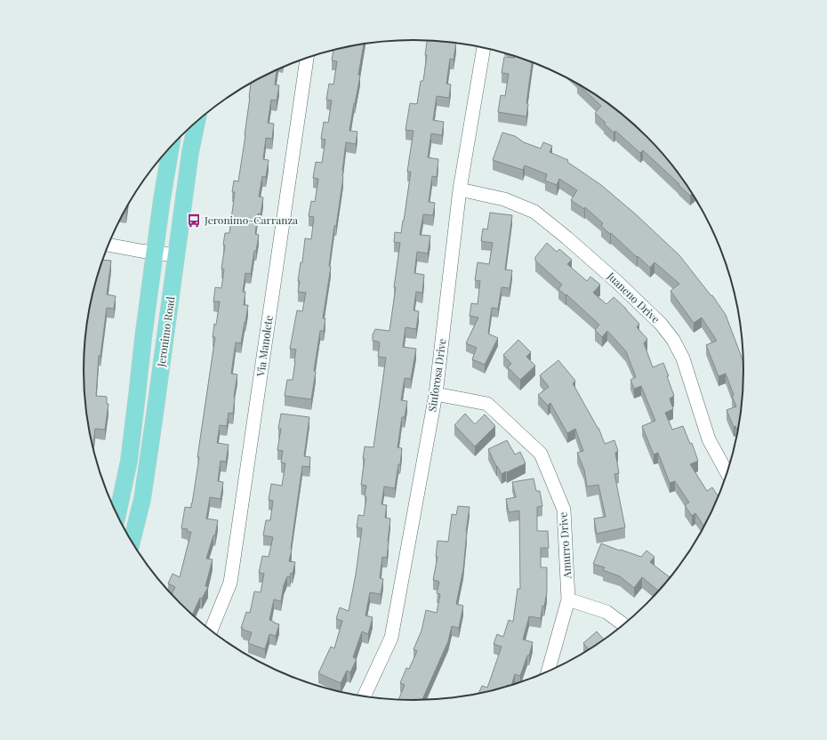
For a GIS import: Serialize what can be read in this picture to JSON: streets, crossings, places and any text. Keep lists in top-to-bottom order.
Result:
{
  "streets": {
    "main road": ["Jeronimo Road"],
    "street": [
      "Juaneno Drive",
      "Via Manolete",
      "Sinforosa Drive",
      "Amurro Drive"
    ]
  },
  "crossings": [
    ["Juaneno Drive", "Sinforosa Drive"],
    ["Sinforosa Drive", "Amurro Drive"]
  ],
  "places": {
    "bus stop": ["Jeronimo-Carranza"]
  }
}
